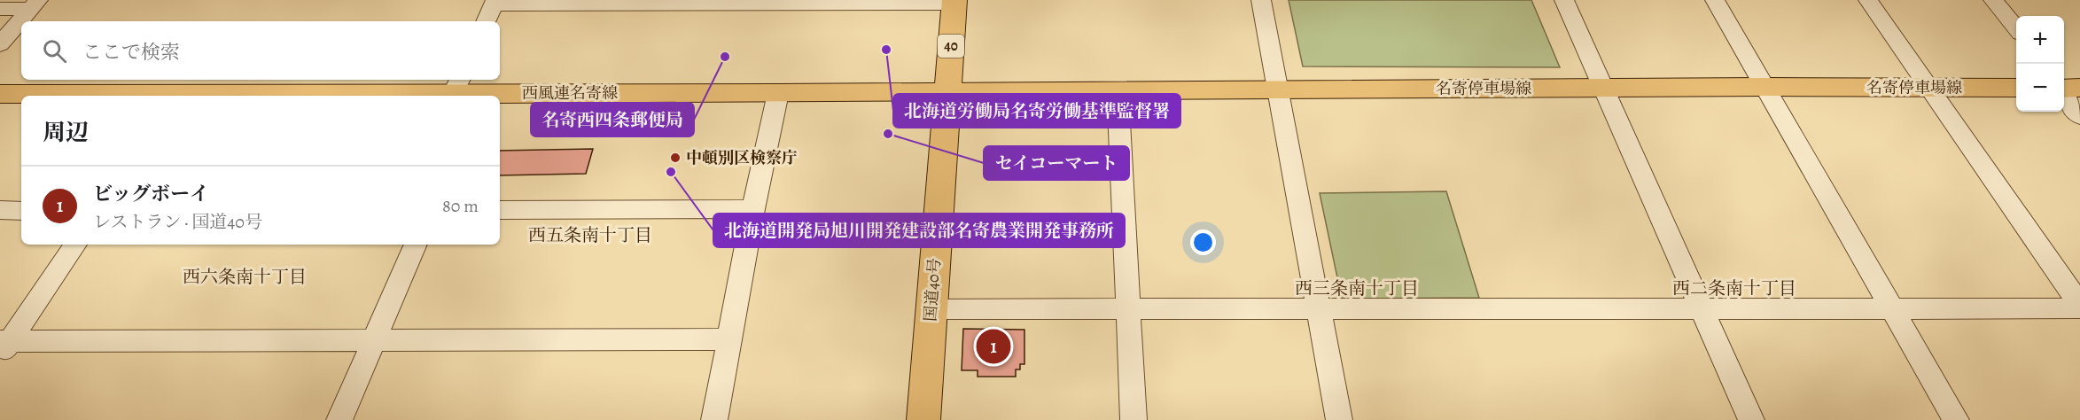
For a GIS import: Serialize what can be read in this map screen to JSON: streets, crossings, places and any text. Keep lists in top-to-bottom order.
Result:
{
  "streets": {
    "highway": ["40", "国道40号"],
    "main road": ["名寄停車場線", "西風連名寄線"]
  },
  "crossings": [
    ["名寄停車場線", "西風連名寄線"],
    ["名寄停車場線", "国道40号"],
    ["西風連名寄線", "国道40号"]
  ],
  "districts": [
    "西五条南十丁目",
    "西六条南十丁目",
    "西三条南十丁目",
    "西二条南十丁目"
  ],
  "places": [
    "北海道労働局名寄労働基準監督署",
    "名寄西四条郵便局",
    "セイコーマート",
    "中頓別区検察庁",
    "北海道開発局旭川開発建設部名寄農業開発事務所"
  ],
  "page": {
    "map_buttons": ["+", "−"],
    "search": "ここで検索",
    "heading": "周辺",
    "list": [
      {
        "mark": "1",
        "name": "ビッグボーイ",
        "note": "レストラン · 国道40号",
        "value": "80 m"
      }
    ],
    "pins": "1"
  }
}
